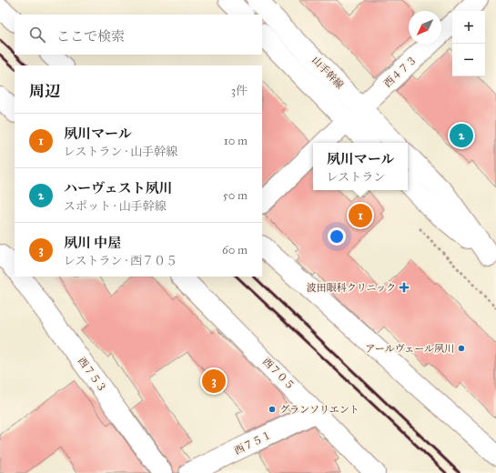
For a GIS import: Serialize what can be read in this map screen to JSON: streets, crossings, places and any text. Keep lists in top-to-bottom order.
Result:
{
  "streets": {
    "street": [
      "西４７３",
      "山手幹線",
      "西７０５",
      "西７５３",
      "西７５１"
    ]
  },
  "crossings": [
    ["西４７３", "山手幹線"],
    ["西７０５", "西７５１"]
  ],
  "places": {
    "health": ["波田眼科クリニック"],
    "other": ["アールヴェール夙川", "グランソリエント"]
  },
  "north": "bottom left",
  "page": {
    "map_buttons": ["+", "−"],
    "search": "ここで検索",
    "heading": ["周辺", "3件"],
    "list": [
      {
        "mark": "1",
        "name": "夙川マール",
        "note": "レストラン · 山手幹線",
        "value": "10 m"
      },
      {
        "mark": "2",
        "name": "ハーヴェスト夙川",
        "note": "スポット · 山手幹線",
        "value": "50 m"
      },
      {
        "mark": "3",
        "name": "夙川 中屋",
        "note": "レストラン · 西７０５",
        "value": "60 m"
      }
    ],
    "pins": ["2", "1", "3"],
    "popup": ["夙川マール", "レストラン"]
  }
}
